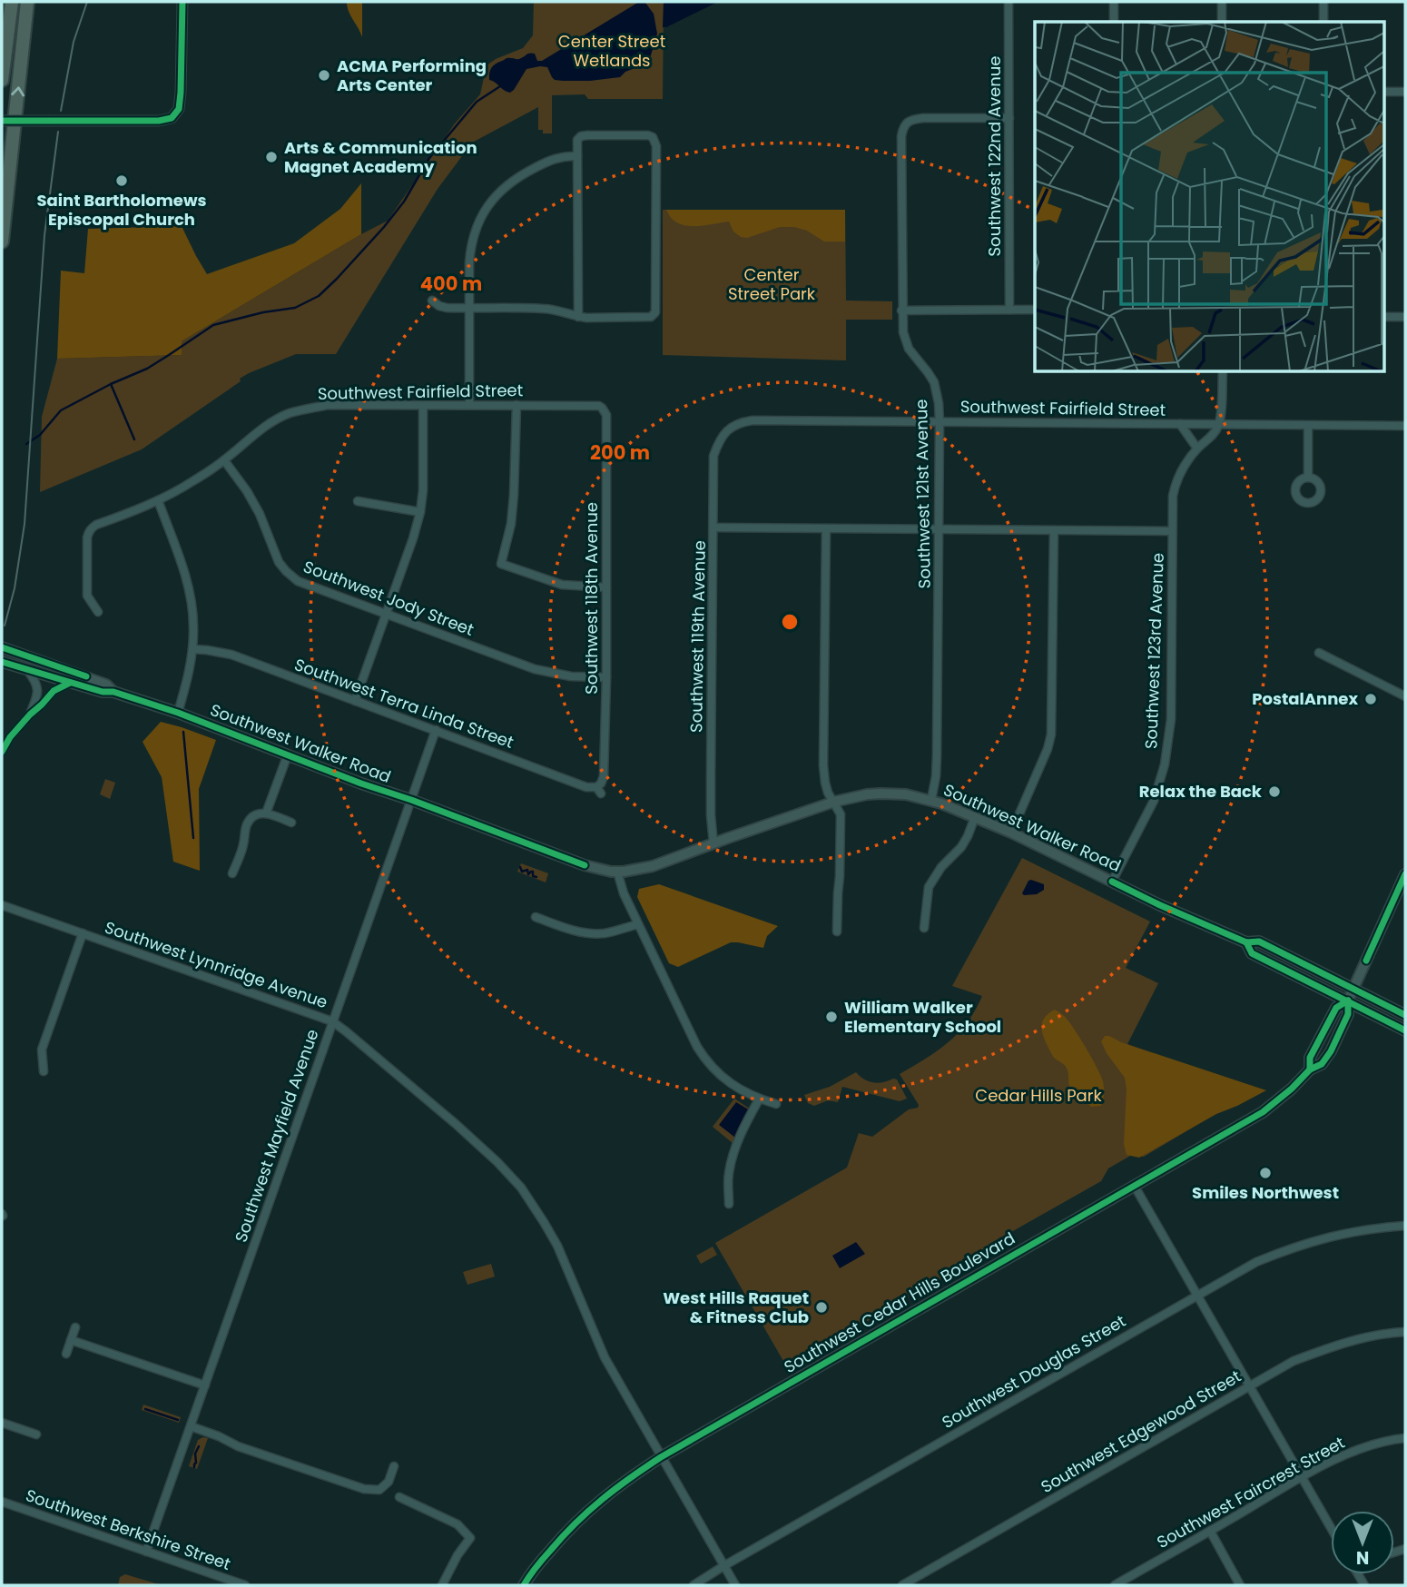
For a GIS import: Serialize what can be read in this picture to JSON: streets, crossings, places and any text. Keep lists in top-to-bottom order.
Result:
{
  "streets": {
    "main road": ["Southwest Walker Road", "Southwest Cedar Hills Boulevard"],
    "street": [
      "Southwest 122nd Avenue",
      "Southwest Fairfield Street",
      "Southwest 121st Avenue",
      "Southwest Jody Street",
      "Southwest 118th Avenue",
      "Southwest 119th Avenue",
      "Southwest 123rd Avenue",
      "Southwest Terra Linda Street",
      "Southwest Lynnridge Avenue",
      "Southwest Mayfield Avenue",
      "Southwest Douglas Street",
      "Southwest Edgewood Street",
      "Southwest Faircrest Street",
      "Southwest Berkshire Street"
    ]
  },
  "crossings": [
    ["Southwest 122nd Avenue", "Southwest 121st Avenue"],
    ["Southwest Fairfield Street", "Southwest 121st Avenue"],
    ["Southwest Fairfield Street", "Southwest Jody Street"],
    ["Southwest Fairfield Street", "Southwest 118th Avenue"],
    ["Southwest Fairfield Street", "Southwest 119th Avenue"],
    ["Southwest Fairfield Street", "Southwest 123rd Avenue"],
    ["Southwest 121st Avenue", "Southwest Walker Road"],
    ["Southwest Jody Street", "Southwest 118th Avenue"],
    ["Southwest 118th Avenue", "Southwest Terra Linda Street"],
    ["Southwest 119th Avenue", "Southwest Walker Road"],
    ["Southwest 123rd Avenue", "Southwest Walker Road"],
    ["Southwest Terra Linda Street", "Southwest Mayfield Avenue"],
    ["Southwest Walker Road", "Southwest Mayfield Avenue"],
    ["Southwest Walker Road", "Southwest Cedar Hills Boulevard"],
    ["Southwest Lynnridge Avenue", "Southwest Mayfield Avenue"],
    ["Southwest Lynnridge Avenue", "Southwest Cedar Hills Boulevard"],
    ["Southwest Lynnridge Avenue", "Southwest Douglas Street"],
    ["Southwest Mayfield Avenue", "Southwest Berkshire Street"]
  ],
  "parks": ["Center Street Wetlands", "Center Street Park", "Cedar Hills Park"],
  "places": [
    "ACMA Performing Arts Center",
    "Arts & Communication Magnet Academy",
    "Saint Bartholomews Episcopal Church",
    "PostalAnnex",
    "Relax the Back",
    "William Walker Elementary School",
    "Smiles Northwest",
    "West Hills Raquet & Fitness Club"
  ],
  "north": "bottom",
  "rings": ["400 m", "200 m"]
}
